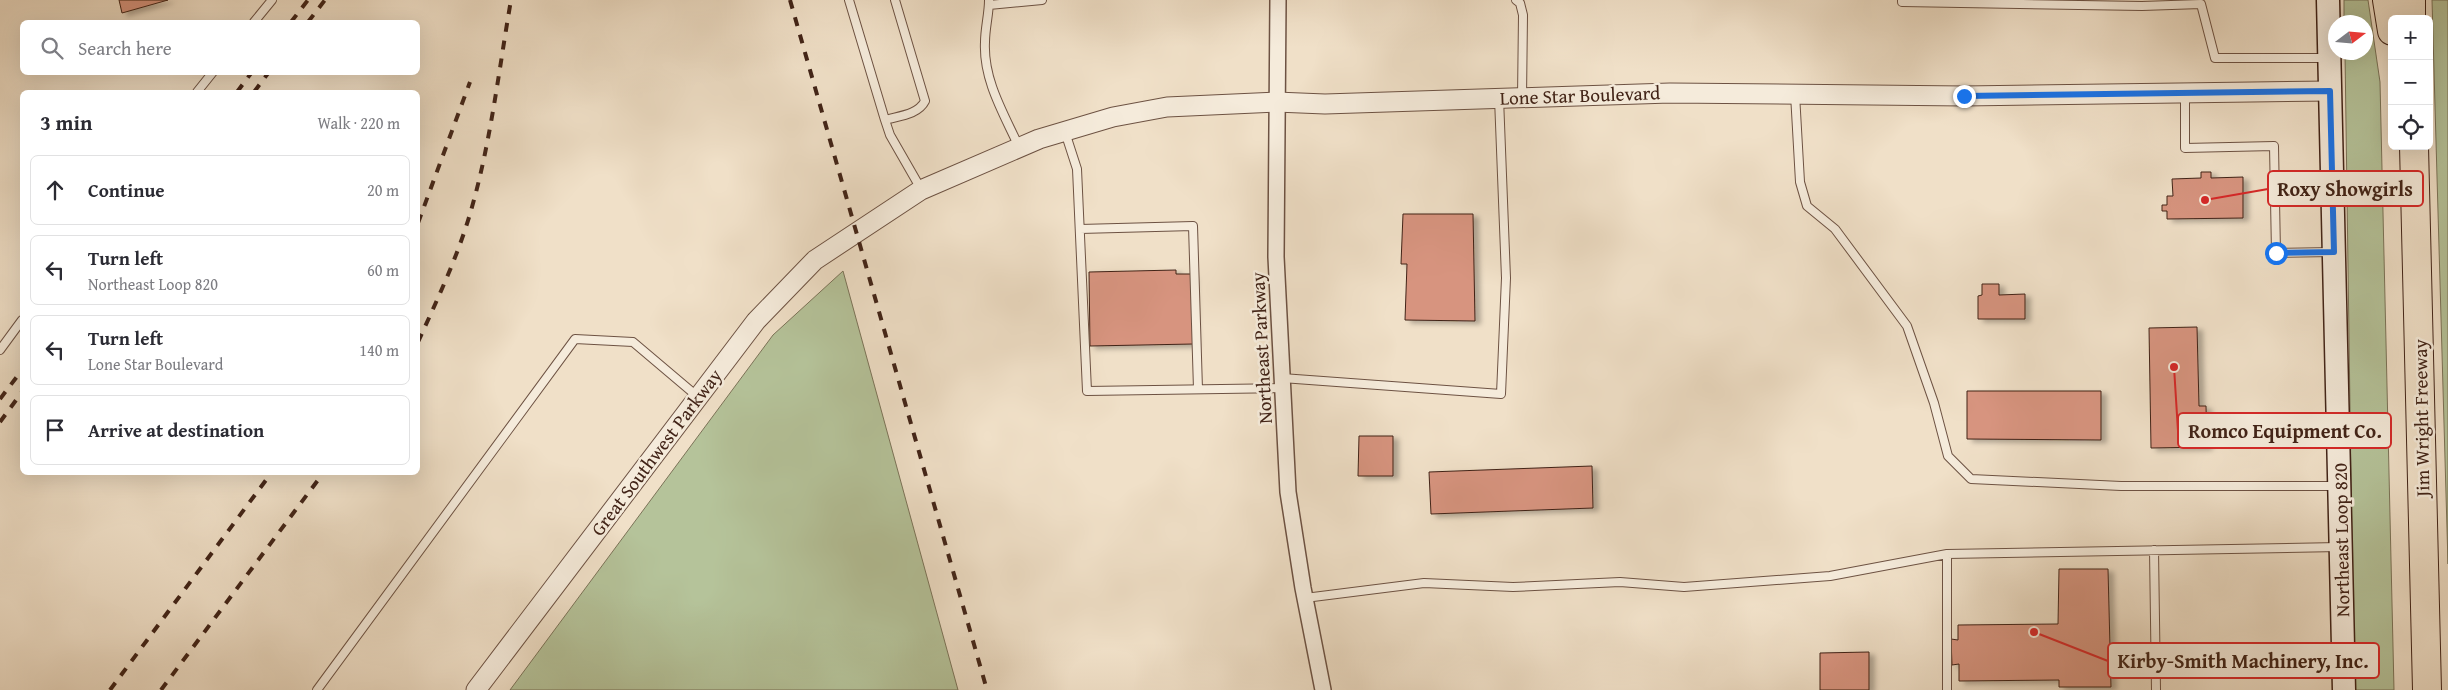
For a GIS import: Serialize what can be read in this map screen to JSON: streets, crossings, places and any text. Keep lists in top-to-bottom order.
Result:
{
  "streets": {
    "highway": ["Jim Wright Freeway"],
    "main road": ["Northeast Loop 820"],
    "street": ["Lone Star Boulevard", "Northeast Parkway", "Great Southwest Parkway"]
  },
  "crossings": [
    ["Lone Star Boulevard", "Northeast Parkway"],
    ["Lone Star Boulevard", "Great Southwest Parkway"],
    ["Lone Star Boulevard", "Northeast Loop 820"]
  ],
  "places": ["Roxy Showgirls", "Romco Equipment Co.", "Kirby-Smith Machinery, Inc."],
  "north": "right",
  "page": {
    "map_buttons": ["+", "−"],
    "search": "Search here",
    "heading": ["3 min", "Walk · 220 m"],
    "list": [
      ["Continue", "20 m"],
      ["Turn left", "Northeast Loop 820", "60 m"],
      ["Turn left", "Lone Star Boulevard", "140 m"],
      "Arrive at destination"
    ]
  }
}
